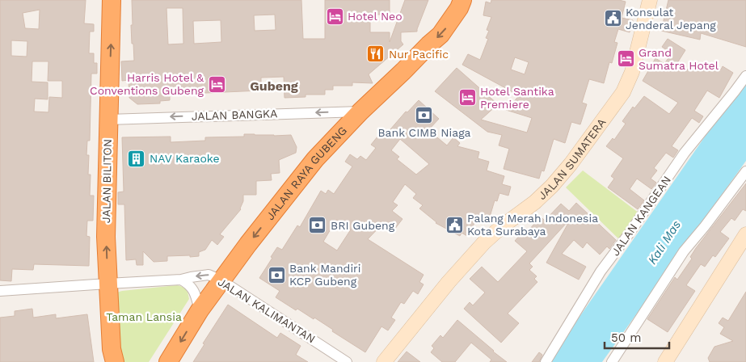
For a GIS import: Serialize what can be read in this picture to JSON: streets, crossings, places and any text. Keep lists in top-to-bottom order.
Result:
{
  "streets": {
    "highway": ["JALAN RAYA GUBENG", "JALAN BILITON"],
    "street": [
      "JALAN BANGKA",
      "JALAN SUMATERA",
      "JALAN KANGEAN",
      "JALAN KALIMANTAN"
    ]
  },
  "crossings": [
    ["JALAN BANGKA", "JALAN RAYA GUBENG"],
    ["JALAN BANGKA", "JALAN BILITON"],
    ["JALAN RAYA GUBENG", "JALAN KALIMANTAN"],
    ["JALAN BILITON", "JALAN KALIMANTAN"]
  ],
  "one_way": ["JALAN BANGKA", "JALAN RAYA GUBENG", "JALAN BILITON"],
  "districts": ["Gubeng"],
  "water": ["Kali Mas"],
  "parks": ["Taman Lansia"],
  "places": {
    "hotel": [
      "Hotel Neo",
      "Grand Sumatra Hotel",
      "Harris Hotel & Conventions Gubeng",
      "Hotel Santika Premiere"
    ],
    "public building": ["Konsulat Jenderal Jepang", "Palang Merah Indonesia Kota Surabaya"],
    "restaurant": ["Nur Pacific"],
    "bank": ["Bank CIMB Niaga", "BRI Gubeng", "Bank Mandiri KCP Gubeng"],
    "building": ["NAV Karaoke"]
  },
  "scale_bar": "50 m"
}
